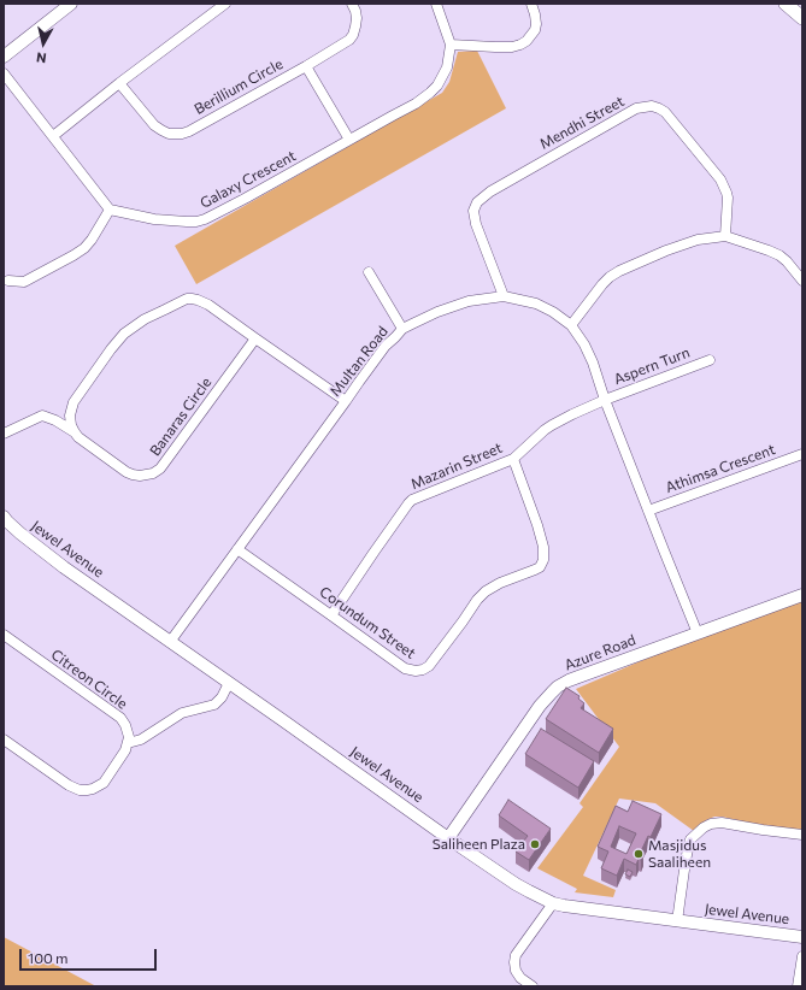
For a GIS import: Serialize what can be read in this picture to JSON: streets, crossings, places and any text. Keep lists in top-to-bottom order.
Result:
{
  "streets": {
    "street": [
      "Berillium Circle",
      "Mendhi Street",
      "Galaxy Crescent",
      "Multan Road",
      "Aspern Turn",
      "Banaras Circle",
      "Mazarin Street",
      "Athimsa Crescent",
      "Jewel Avenue",
      "Corundum Street",
      "Azure Road",
      "Citreon Circle"
    ]
  },
  "crossings": [
    ["Mendhi Street", "Multan Road"],
    ["Multan Road", "Aspern Turn"],
    ["Multan Road", "Mazarin Street"],
    ["Multan Road", "Athimsa Crescent"],
    ["Multan Road", "Jewel Avenue"],
    ["Multan Road", "Corundum Street"],
    ["Multan Road", "Azure Road"],
    ["Aspern Turn", "Mazarin Street"],
    ["Mazarin Street", "Corundum Street"],
    ["Jewel Avenue", "Azure Road"]
  ],
  "places": ["Saliheen Plaza", "Masjidus Saaliheen"],
  "scale_bar": "100 m",
  "north": "bottom"
}
